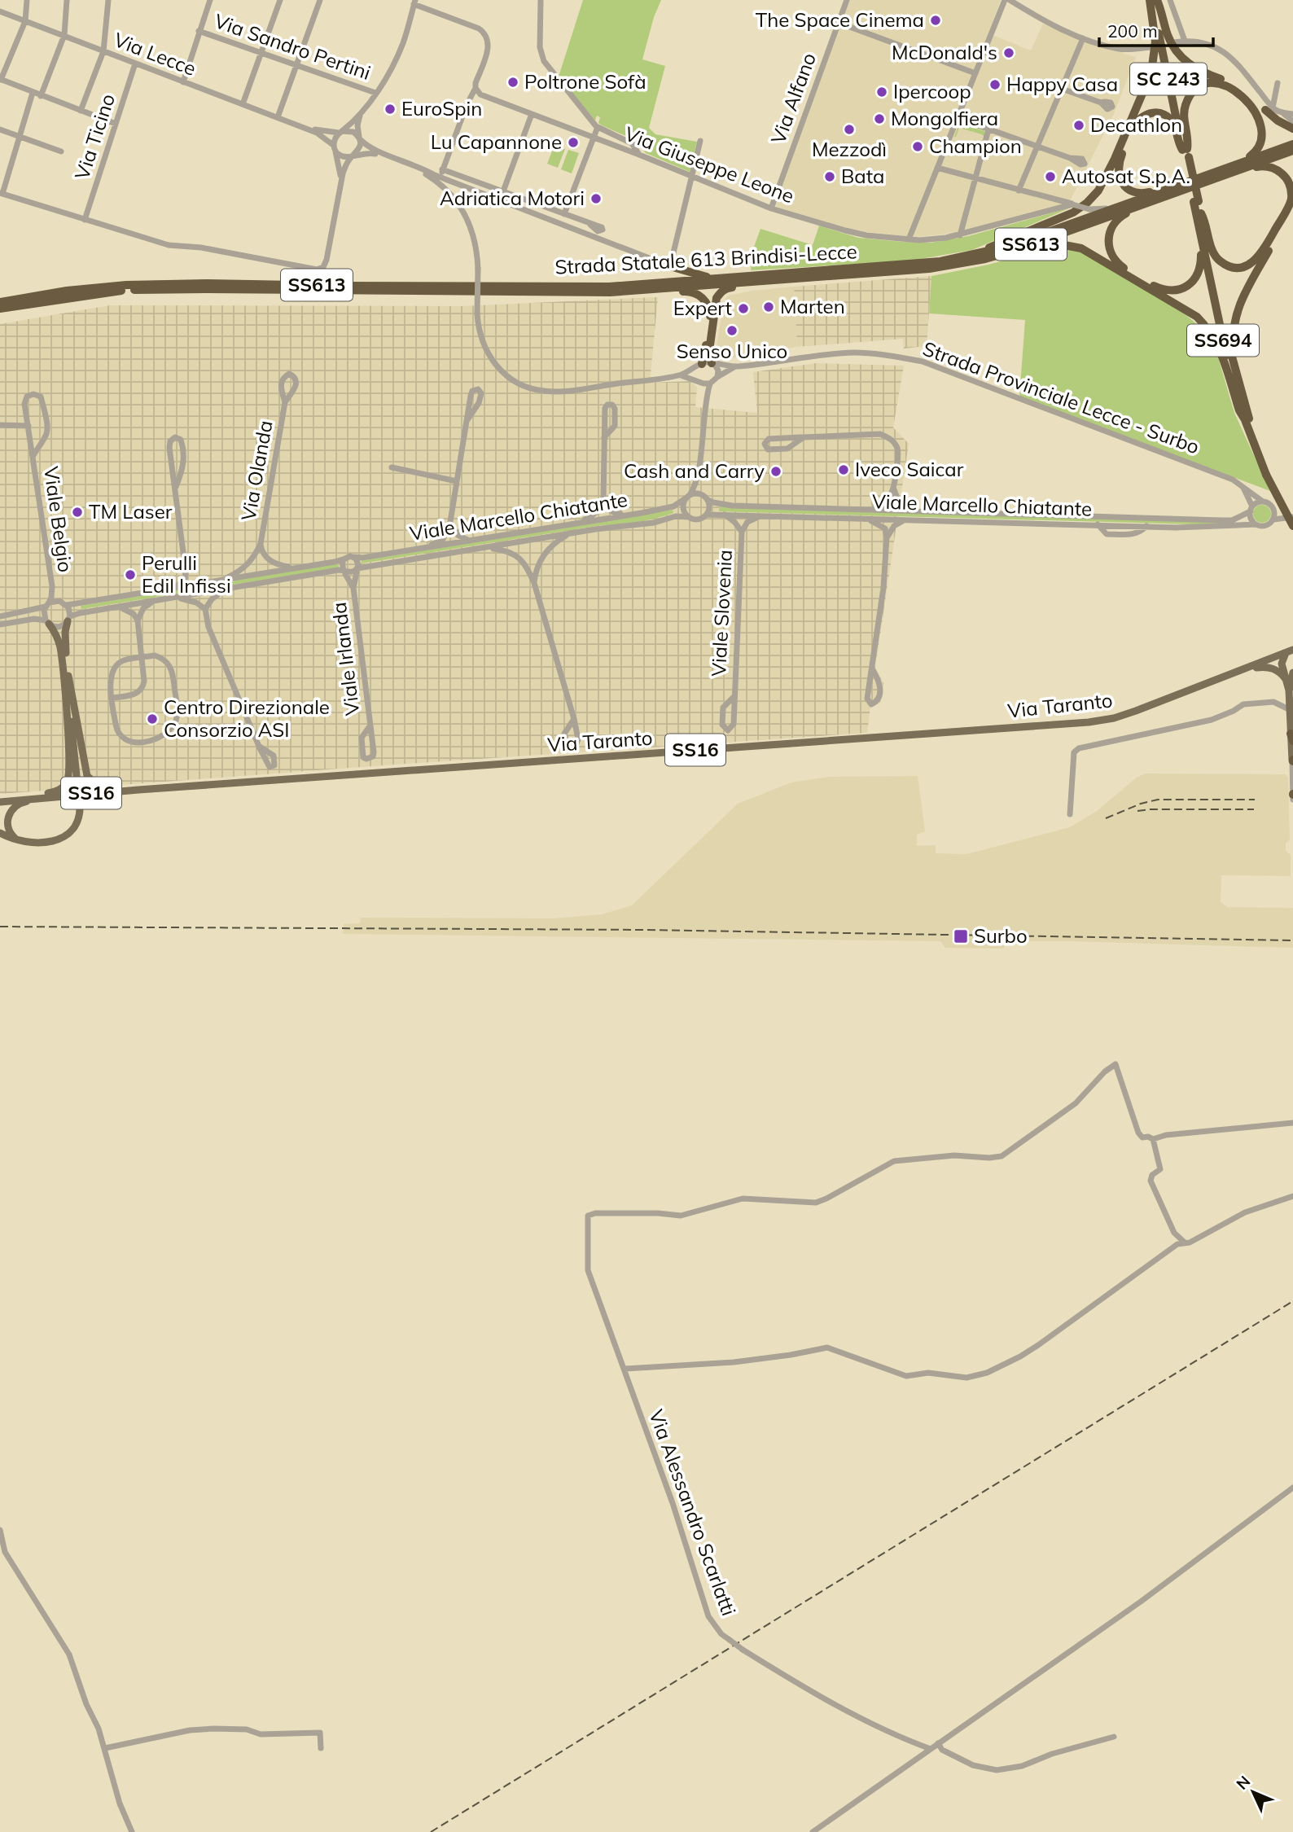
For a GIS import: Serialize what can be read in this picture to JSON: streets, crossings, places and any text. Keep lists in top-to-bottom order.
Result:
{
  "streets": {
    "highway": [
      "SC 243",
      "SS613",
      "Strada Statale 613 Brindisi-Lecce",
      "SS694"
    ],
    "main road": ["Via Taranto", "SS16"],
    "street": [
      "Via Sandro Pertini",
      "Via Lecce",
      "Via Alfano",
      "Via Ticino",
      "Via Giuseppe Leone",
      "Strada Provinciale Lecce - Surbo",
      "Via Olanda",
      "Viale Marcello Chiatante",
      "Viale Belgio",
      "Viale Slovenia",
      "Viale Irlanda",
      "Via Alessandro Scarlatti"
    ]
  },
  "crossings": [
    ["Via Lecce", "Via Ticino"],
    ["SC 243", "SS694"],
    ["Via Alfano", "Via Giuseppe Leone"],
    ["SS694", "Viale Marcello Chiatante"],
    ["Strada Provinciale Lecce - Surbo", "Viale Marcello Chiatante"],
    ["Via Olanda", "Viale Marcello Chiatante"],
    ["Viale Marcello Chiatante", "Viale Belgio"],
    ["Viale Marcello Chiatante", "Viale Slovenia"],
    ["Viale Marcello Chiatante", "Viale Irlanda"]
  ],
  "places": {
    "other": [
      "The Space Cinema",
      "McDonald's",
      "Poltrone Sofà",
      "Happy Casa",
      "Ipercoop",
      "EuroSpin",
      "Mongolfiera",
      "Decathlon",
      "Mezzodì",
      "Lu Capannone",
      "Champion",
      "Bata",
      "Autosat S.p.A.",
      "Adriatica Motori",
      "Marten",
      "Expert",
      "Senso Unico",
      "Iveco Saicar",
      "Cash and Carry",
      "TM Laser",
      "Perulli Edil Infissi",
      "Centro Direzionale Consorzio ASI"
    ],
    "transit": ["Surbo"]
  },
  "scale_bar": "200 m",
  "north": "top left"
}
